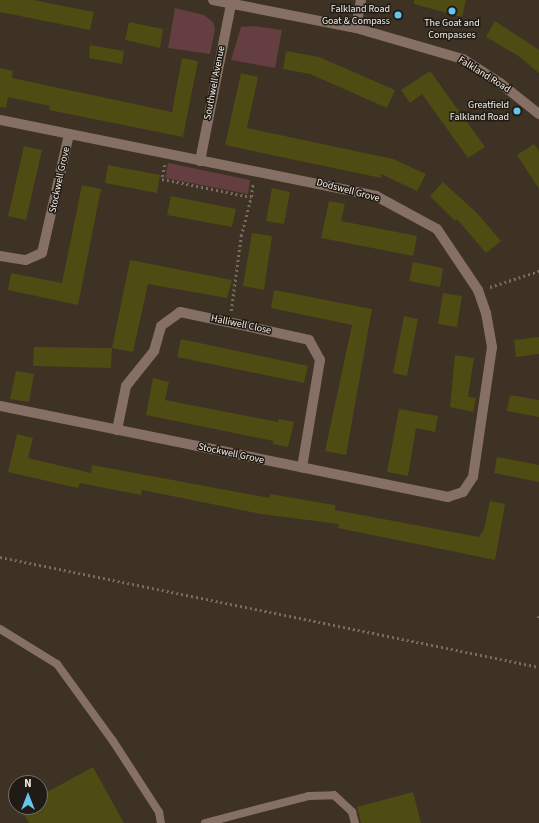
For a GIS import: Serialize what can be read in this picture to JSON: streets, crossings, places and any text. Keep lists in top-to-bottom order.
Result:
{
  "streets": {
    "street": [
      "Falkland Road",
      "Southwell Avenue",
      "Stockwell Grove",
      "Dodswell Grove",
      "Halliwell Close"
    ]
  },
  "crossings": [
    ["Falkland Road", "Southwell Avenue"],
    ["Southwell Avenue", "Dodswell Grove"],
    ["Stockwell Grove", "Dodswell Grove"],
    ["Stockwell Grove", "Halliwell Close"]
  ],
  "places": ["The Goat and Compasses", "Falkland Road Goat & Compass", "Greatfield Falkland Road"],
  "north": "top"
}
